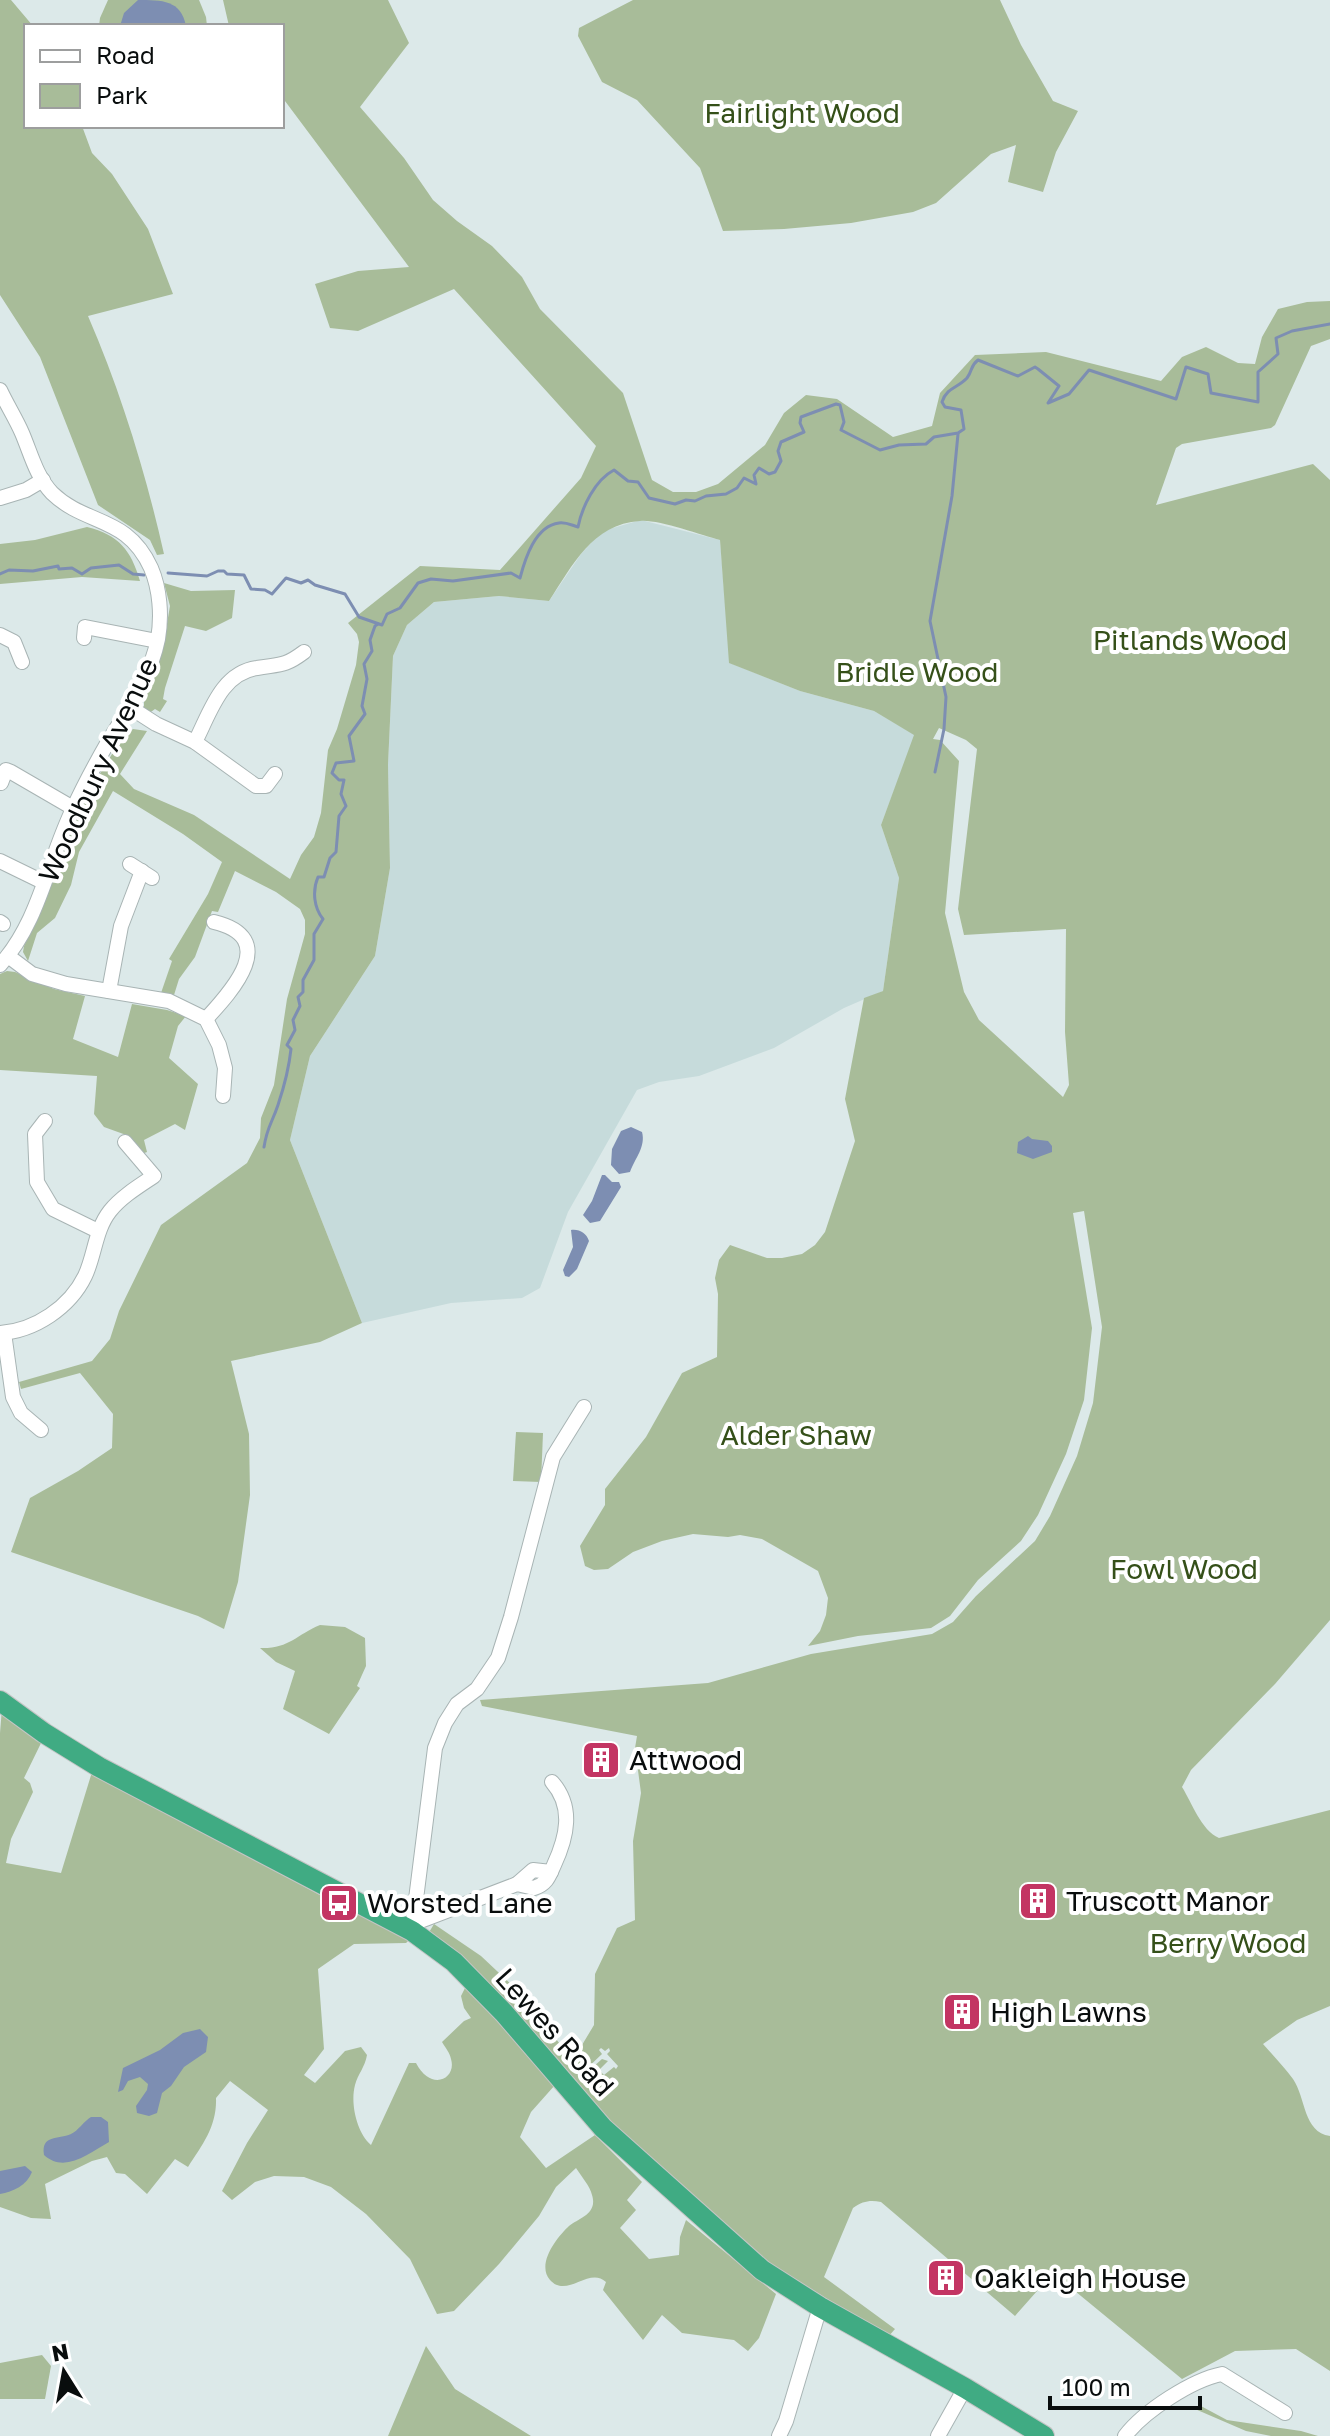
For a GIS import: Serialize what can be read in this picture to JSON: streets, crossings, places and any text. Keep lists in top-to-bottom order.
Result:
{
  "streets": {
    "highway": ["Lewes Road"],
    "street": ["Woodbury Avenue"]
  },
  "parks": [
    "Fairlight Wood",
    "Pitlands Wood",
    "Bridle Wood",
    "Alder Shaw",
    "Fowl Wood",
    "Berry Wood"
  ],
  "places": {
    "building": [
      "Attwood",
      "Truscott Manor",
      "High Lawns",
      "Oakleigh House"
    ],
    "bus stop": ["Worsted Lane"]
  },
  "legend": ["Road", "Park"],
  "scale_bar": "100 m",
  "north": "top"
}
